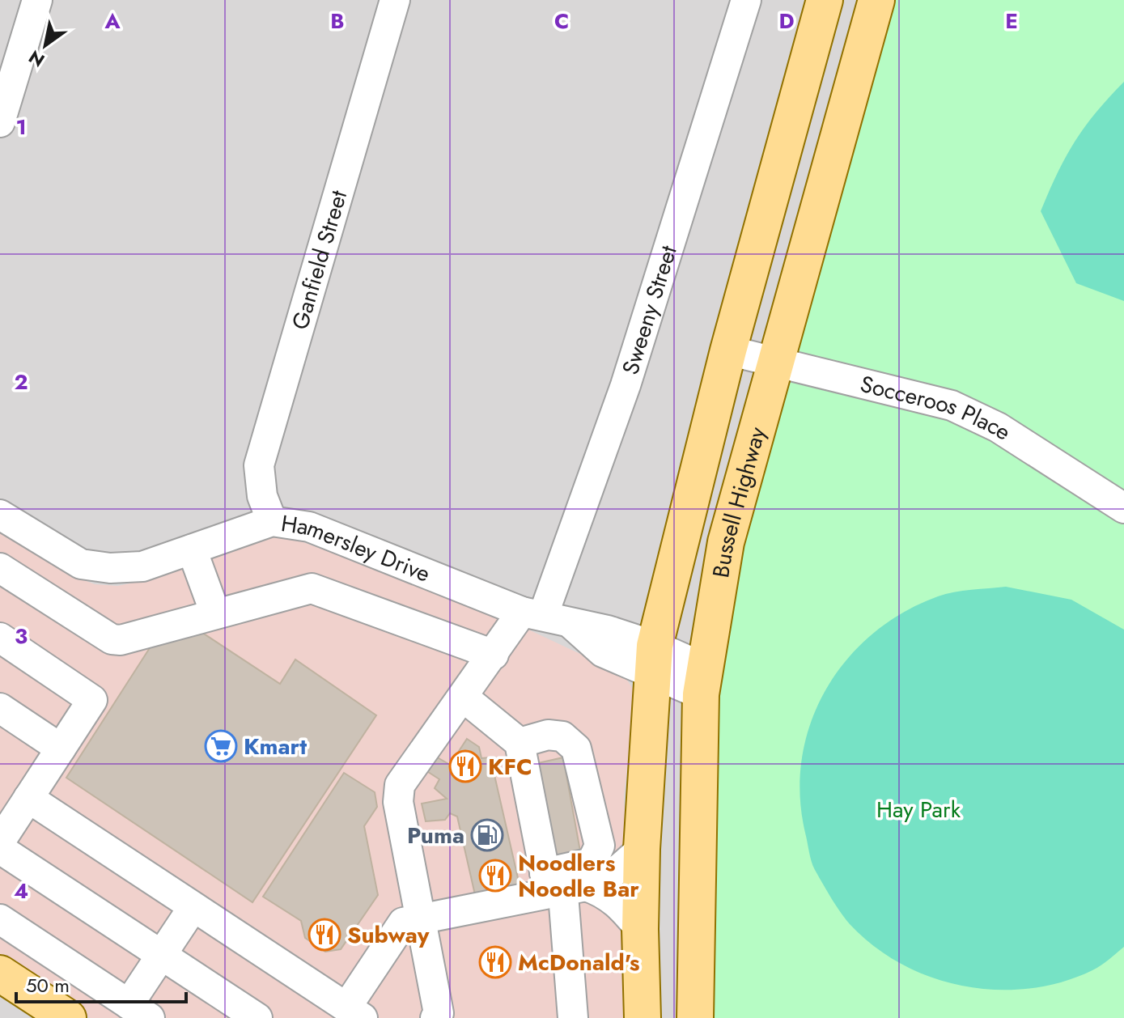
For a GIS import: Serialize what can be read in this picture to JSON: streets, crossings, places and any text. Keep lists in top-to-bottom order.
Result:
{
  "streets": {
    "main road": ["Bussell Highway"],
    "street": [
      "Ganfield Street",
      "Sweeny Street",
      "Socceroos Place",
      "Hamersley Drive"
    ]
  },
  "crossings": [
    ["Ganfield Street", "Hamersley Drive"],
    ["Sweeny Street", "Hamersley Drive"],
    ["Socceroos Place", "Bussell Highway"],
    ["Bussell Highway", "Hamersley Drive"]
  ],
  "parks": ["Hay Park"],
  "places": {
    "supermarket": ["Kmart"],
    "restaurant": [
      "KFC",
      "Noodlers Noodle Bar",
      "Subway",
      "McDonald's"
    ],
    "fuel station": ["Puma"]
  },
  "scale_bar": "50 m",
  "north": "bottom left",
  "grid": {
    "columns": [
      "A",
      "B",
      "C",
      "D",
      "E"
    ],
    "rows": [
      "1",
      "2",
      "3",
      "4"
    ]
  }
}
